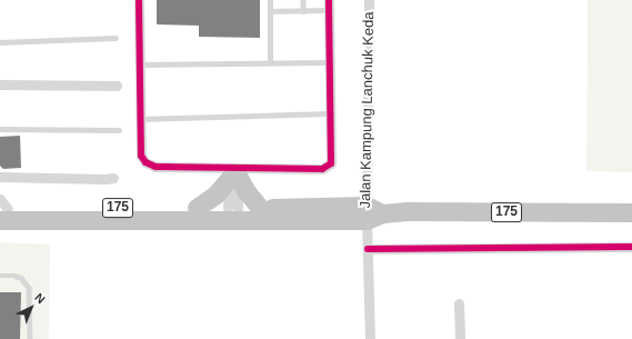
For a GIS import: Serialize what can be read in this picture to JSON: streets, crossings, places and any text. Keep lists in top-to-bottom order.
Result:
{
  "streets": {
    "highway": ["175"],
    "street": ["Jalan Kampung Lanchuk Keda"]
  },
  "crossings": [
    ["Jalan Kampung Lanchuk Keda", "175"]
  ],
  "north": "top right"
}
